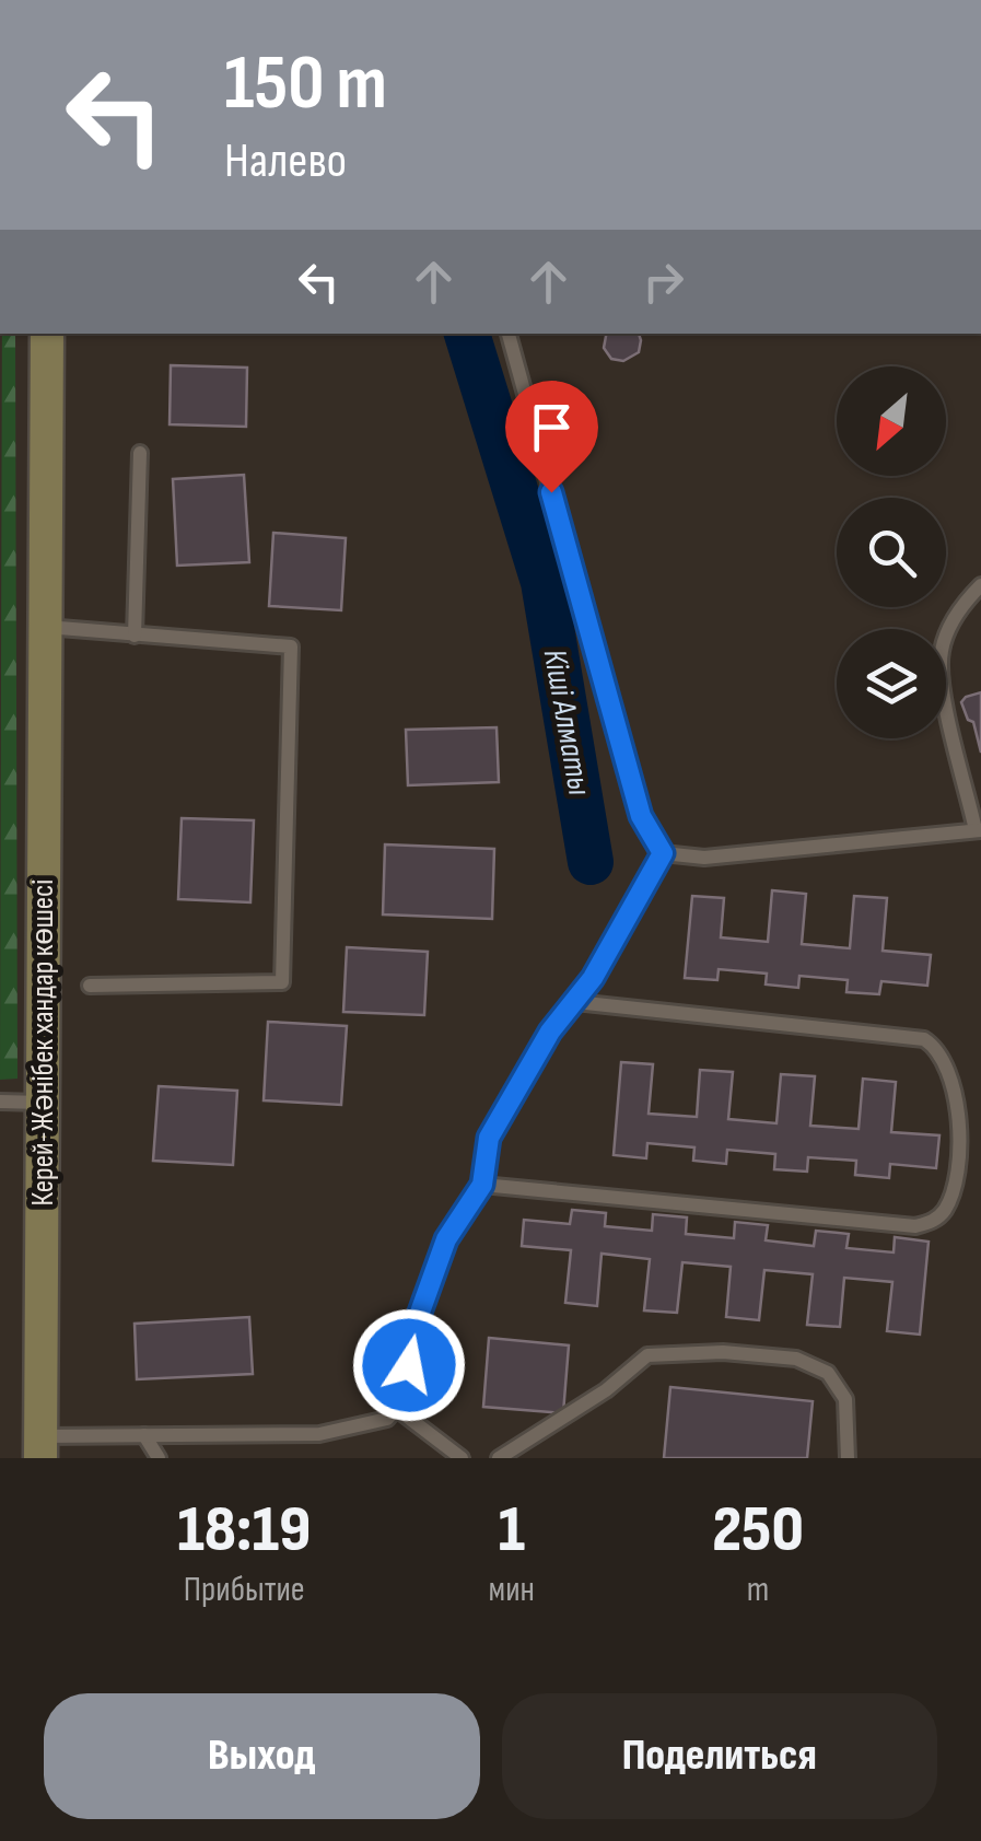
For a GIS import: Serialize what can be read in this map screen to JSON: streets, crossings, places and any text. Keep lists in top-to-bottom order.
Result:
{
  "streets": {
    "main road": ["Керей-Жәнібек хандар көшесі"]
  },
  "water": ["Кіші Алматы"],
  "north": "bottom left",
  "page": {
    "turn": ["150 m", "Налево"],
    "eta": [
      "18:19",
      "Прибытие",
      "1",
      "мин",
      "250",
      "m"
    ],
    "buttons": ["Выход", "Поделиться"]
  }
}
